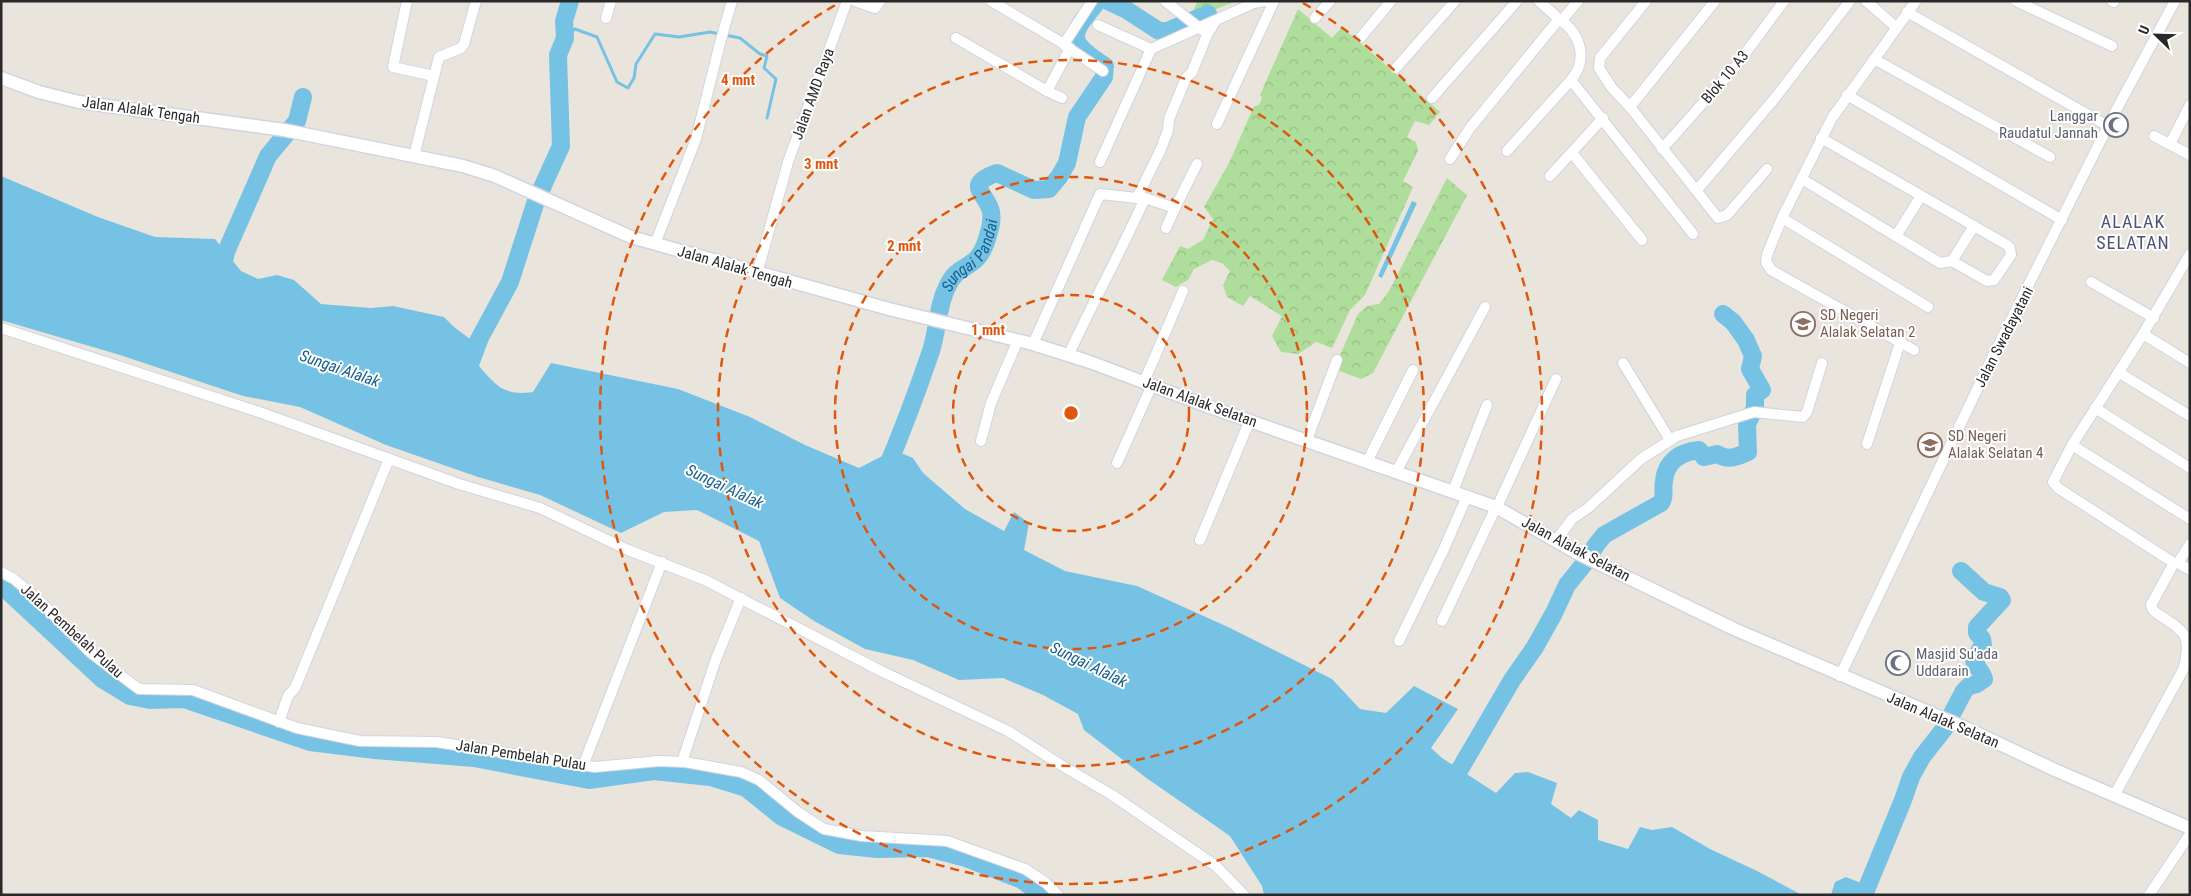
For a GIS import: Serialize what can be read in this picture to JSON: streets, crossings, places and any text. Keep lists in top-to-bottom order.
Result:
{
  "streets": {
    "street": [
      "Blok 10 A3",
      "Jalan AMD Raya",
      "Jalan Alalak Tengah",
      "Jalan Swadayatani",
      "Jalan Alalak Selatan",
      "Jalan Pembelah Pulau"
    ]
  },
  "crossings": [
    ["Jalan AMD Raya", "Jalan Alalak Tengah"],
    ["Jalan Alalak Tengah", "Jalan Alalak Selatan"],
    ["Jalan Swadayatani", "Jalan Alalak Selatan"]
  ],
  "districts": ["ALALAK SELATAN"],
  "water": ["Sungai Pandai", "Sungai Alalak"],
  "places": {
    "mosque": ["Langgar Raudatul Jannah", "Masjid Su'ada Uddarain"],
    "school or university": ["SD Negeri Alalak Selatan 2", "SD Negeri Alalak Selatan 4"]
  },
  "north": "top left",
  "rings": [
    "4 mnt",
    "3 mnt",
    "2 mnt",
    "1 mnt"
  ]
}
